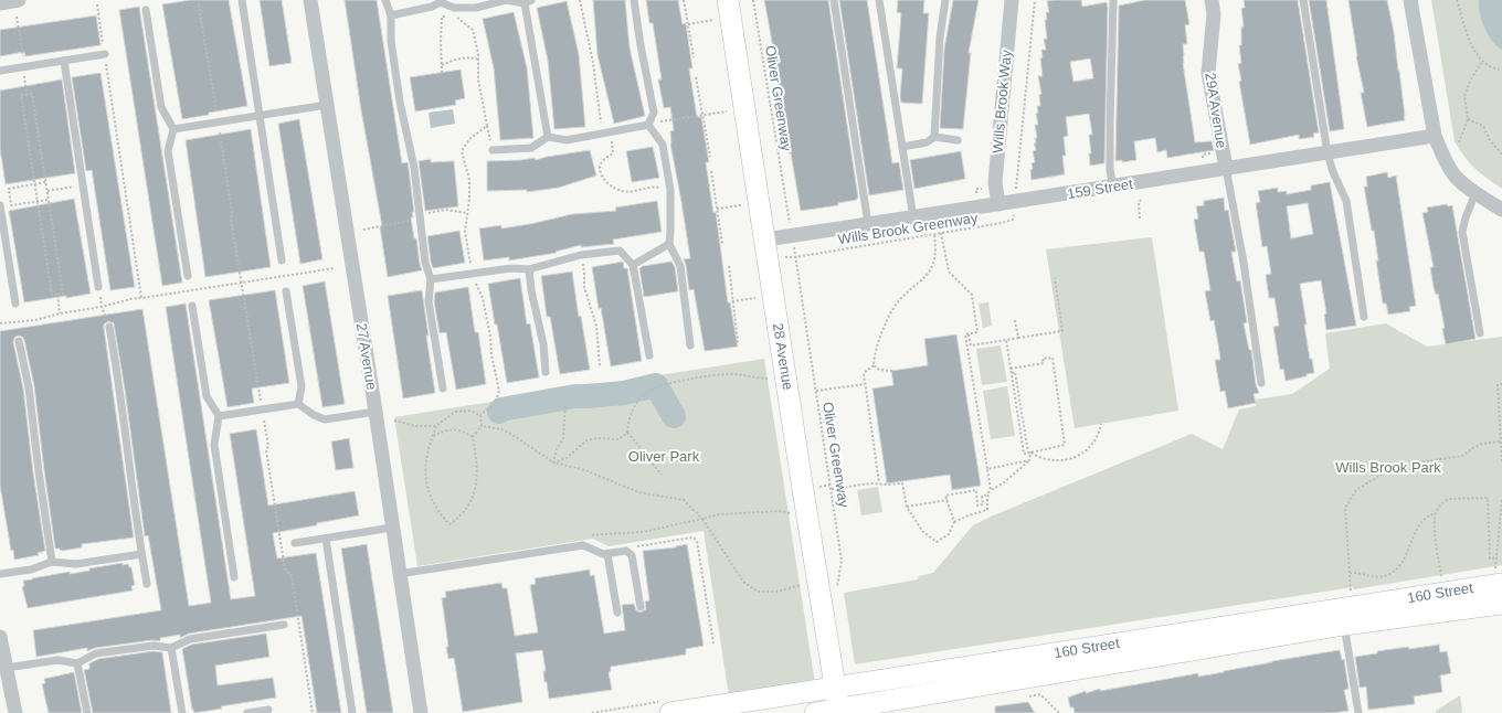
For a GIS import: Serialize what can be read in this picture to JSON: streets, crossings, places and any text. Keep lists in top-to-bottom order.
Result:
{
  "streets": {
    "main road": ["28 Avenue", "160 Street"],
    "street": [
      "Wills Brook Way",
      "29A Avenue",
      "159 Street",
      "27 Avenue"
    ],
    "path": ["Oliver Greenway", "Wills Brook Greenway"]
  },
  "crossings": [
    ["Oliver Greenway", "Wills Brook Greenway"],
    ["Wills Brook Way", "159 Street"],
    ["29A Avenue", "159 Street"],
    ["159 Street", "28 Avenue"],
    ["28 Avenue", "160 Street"]
  ],
  "parks": ["Oliver Park", "Wills Brook Park"]
}
